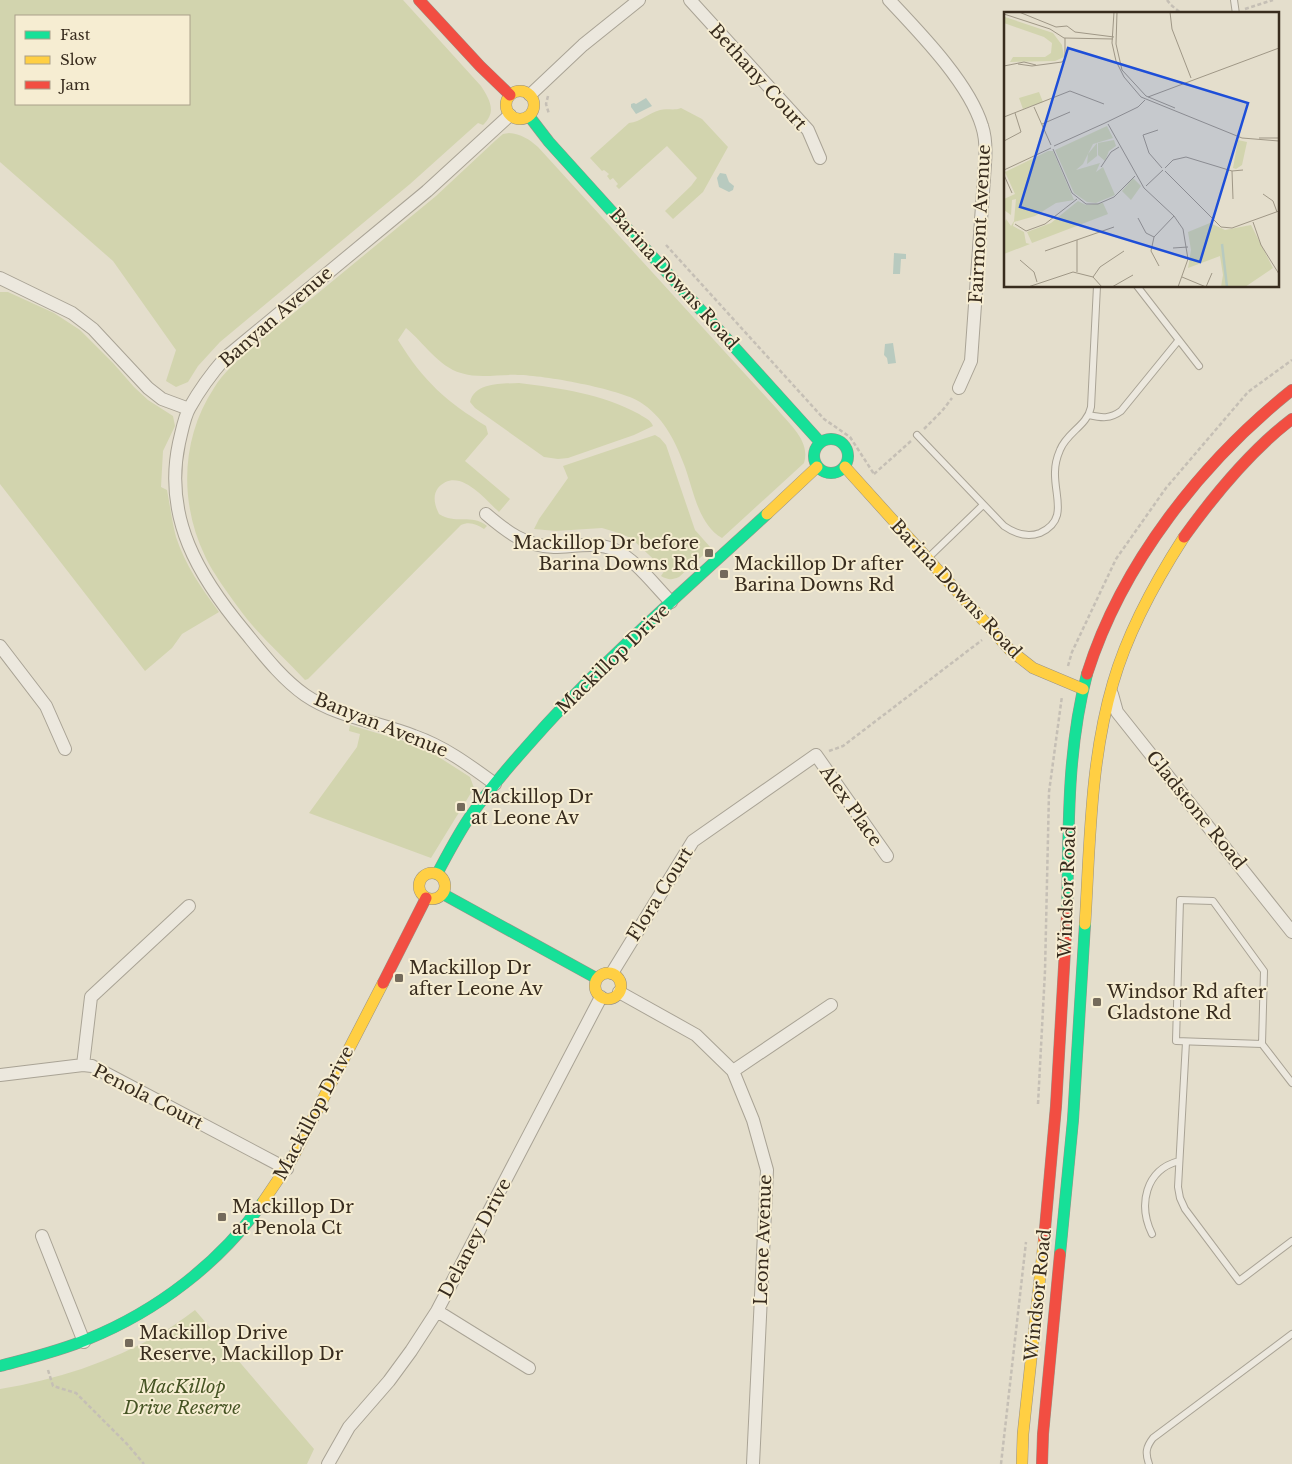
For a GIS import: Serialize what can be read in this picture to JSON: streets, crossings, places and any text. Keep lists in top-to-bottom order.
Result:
{
  "streets": {
    "main road": ["Barina Downs Road", "Mackillop Drive", "Windsor Road"],
    "street": [
      "Bethany Court",
      "Fairmont Avenue",
      "Banyan Avenue",
      "Alex Place",
      "Gladstone Road",
      "Flora Court",
      "Penola Court",
      "Delaney Drive",
      "Leone Avenue"
    ]
  },
  "crossings": [
    ["Barina Downs Road", "Banyan Avenue"],
    ["Barina Downs Road", "Mackillop Drive"],
    ["Barina Downs Road", "Windsor Road"],
    ["Banyan Avenue", "Mackillop Drive"],
    ["Mackillop Drive", "Penola Court"],
    ["Alex Place", "Flora Court"],
    ["Gladstone Road", "Windsor Road"],
    ["Flora Court", "Delaney Drive"],
    ["Flora Court", "Leone Avenue"],
    ["Delaney Drive", "Leone Avenue"]
  ],
  "parks": ["MacKillop Drive Reserve"],
  "places": {
    "transit": [
      "Mackillop Dr before Barina Downs Rd",
      "Mackillop Dr after Barina Downs Rd",
      "Mackillop Dr at Leone Av",
      "Mackillop Dr after Leone Av",
      "Windsor Rd after Gladstone Rd",
      "Mackillop Dr at Penola Ct",
      "Mackillop Drive Reserve, Mackillop Dr"
    ]
  },
  "legend": ["Fast", "Slow", "Jam"]
}
